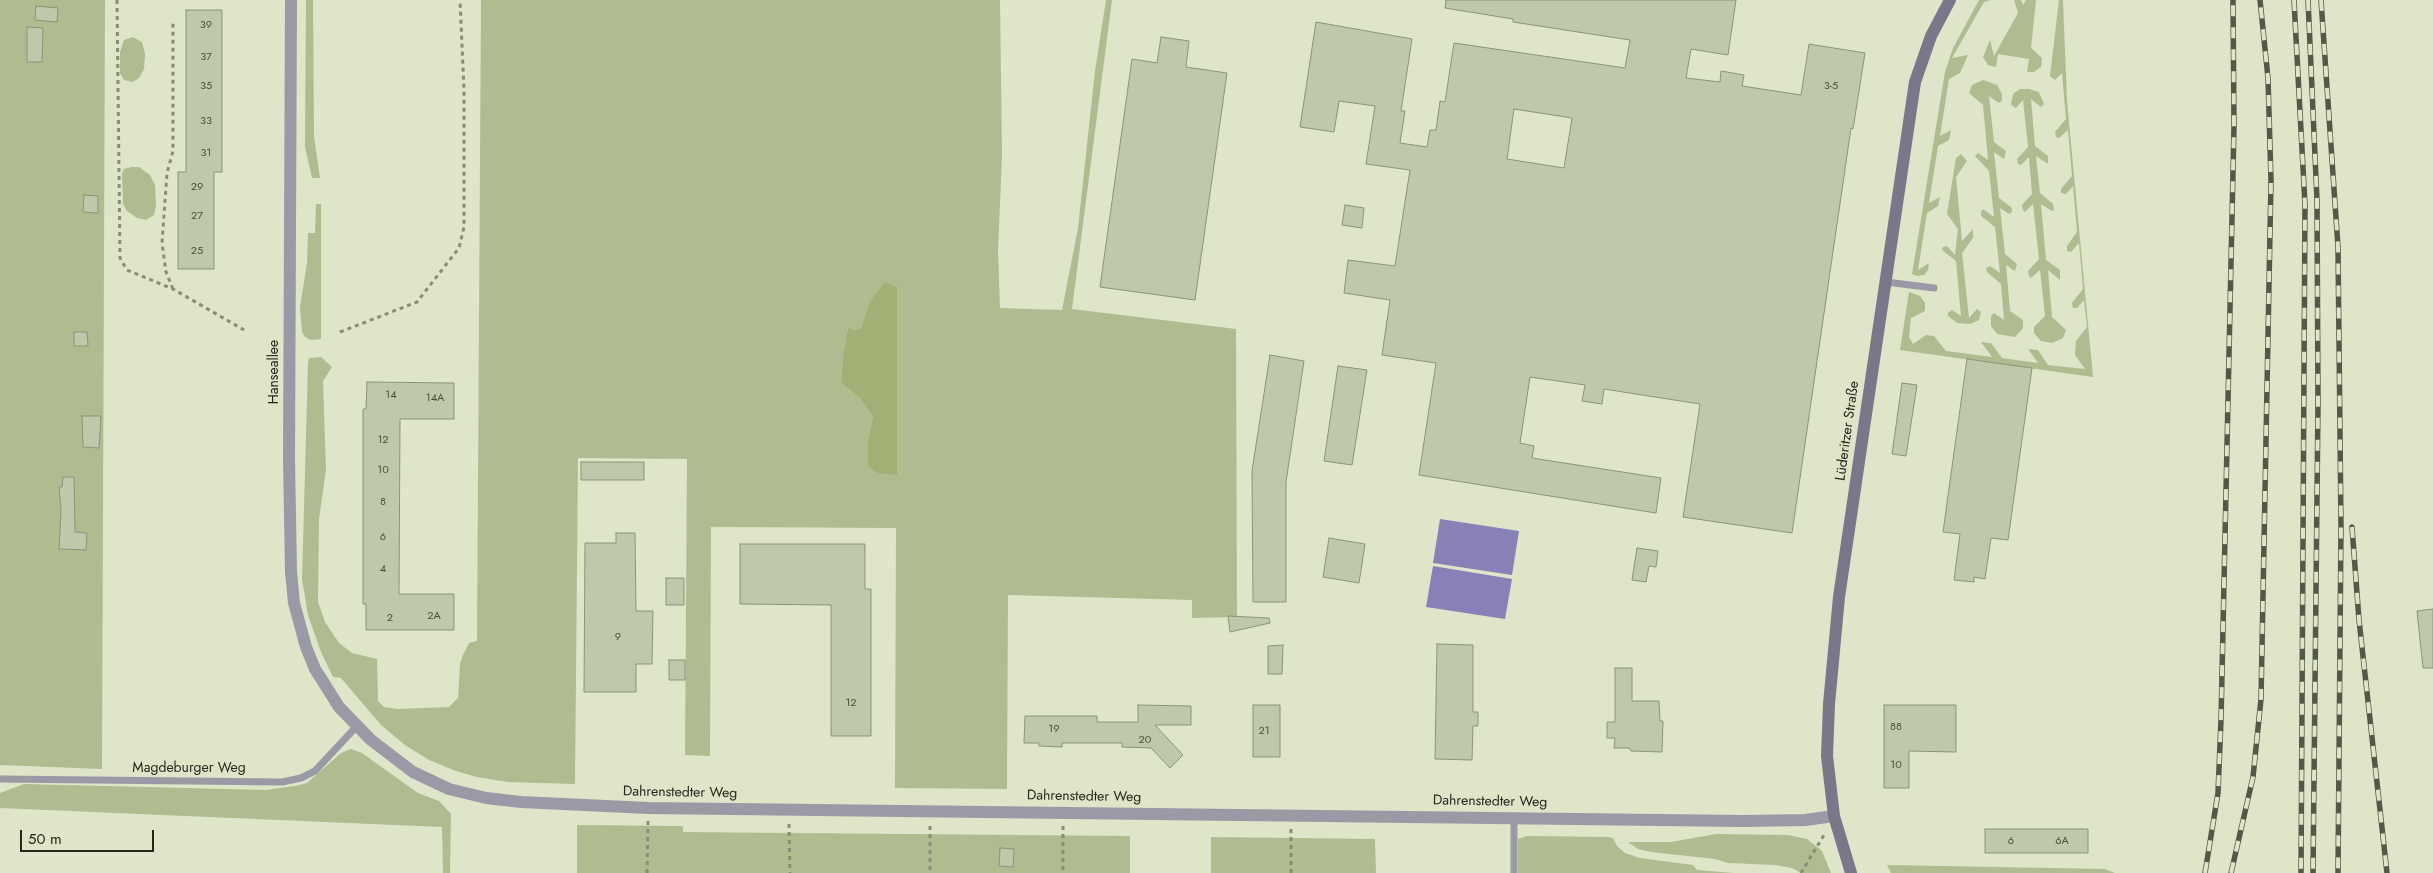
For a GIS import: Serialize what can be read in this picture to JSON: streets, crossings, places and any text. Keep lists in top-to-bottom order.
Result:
{
  "streets": {
    "main road": ["Lüderitzer Straße"],
    "street": ["Hanseallee", "Dahrenstedter Weg"],
    "lane": ["Magdeburger Weg"]
  },
  "crossings": [
    ["Hanseallee", "Magdeburger Weg"],
    ["Hanseallee", "Dahrenstedter Weg"],
    ["Lüderitzer Straße", "Dahrenstedter Weg"],
    ["Magdeburger Weg", "Dahrenstedter Weg"]
  ],
  "house_numbers": [
    "39",
    "37",
    "35",
    "3-5",
    "33",
    "31",
    "29",
    "27",
    "25",
    "14",
    "14A",
    "12",
    "10",
    "8",
    "6",
    "4",
    "2A",
    "2",
    "9",
    "12",
    "88",
    "19",
    "21",
    "20",
    "10",
    "6",
    "6A"
  ],
  "scale_bar": "50 m"
}
